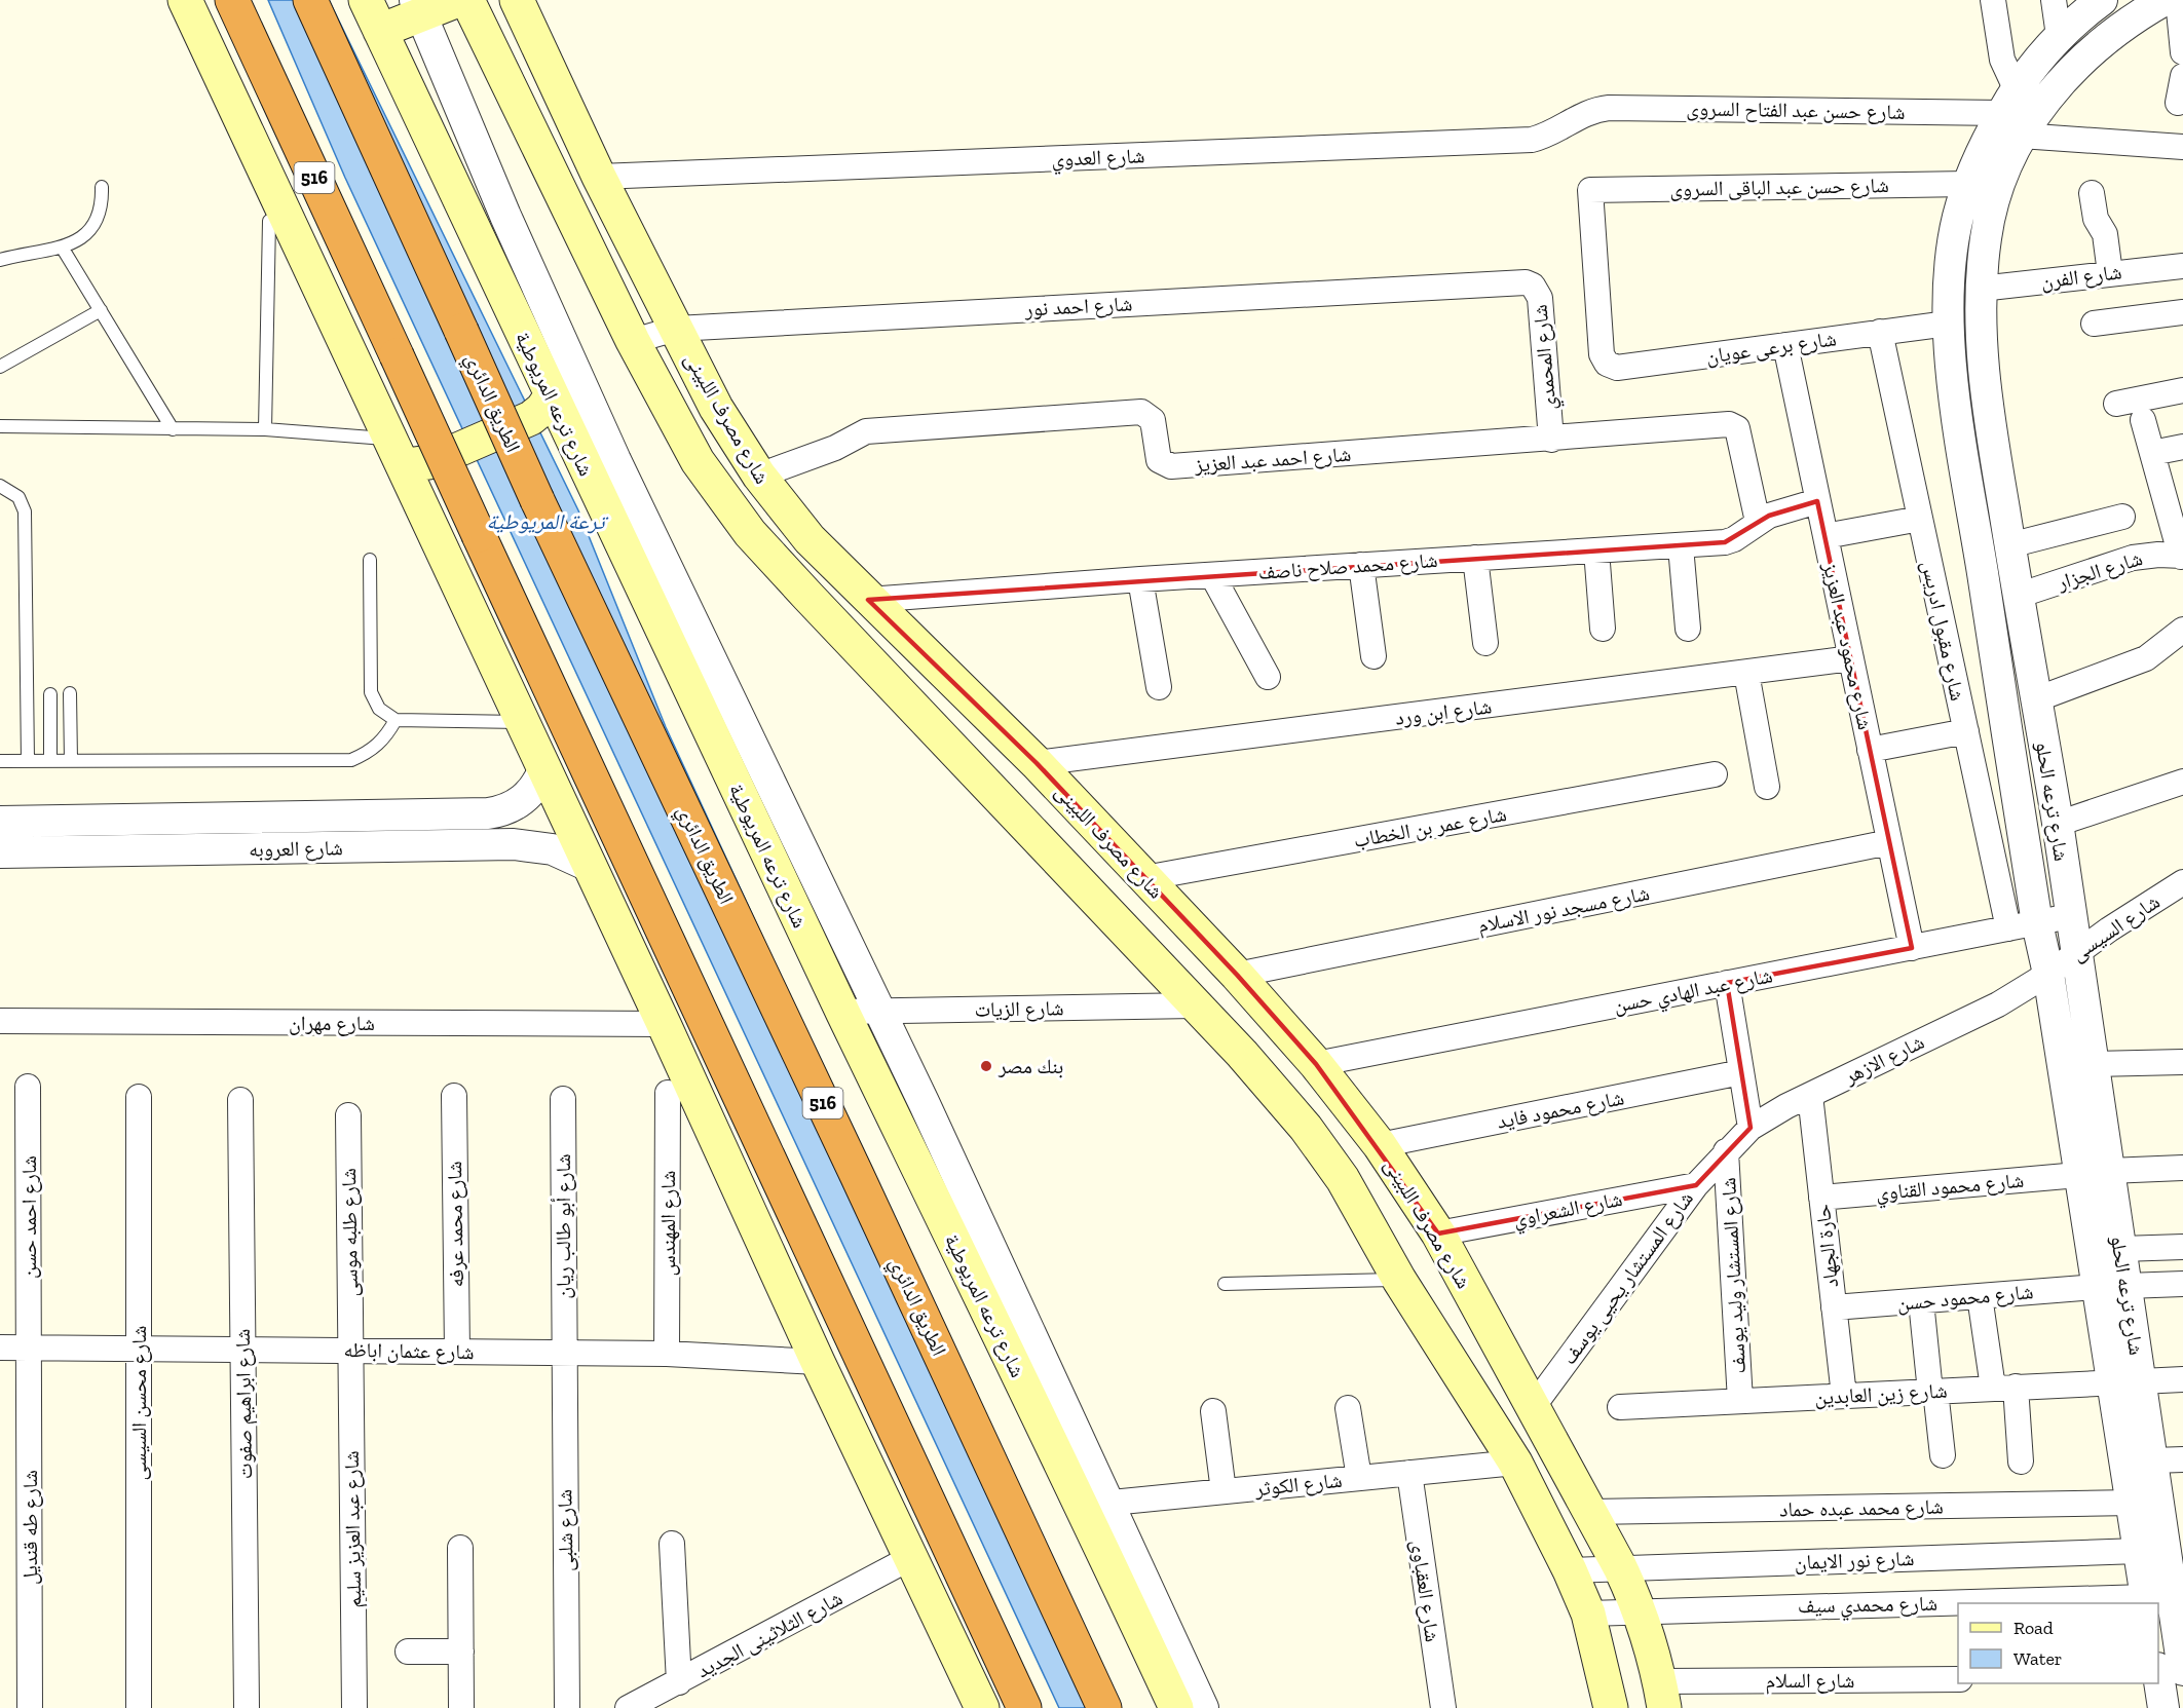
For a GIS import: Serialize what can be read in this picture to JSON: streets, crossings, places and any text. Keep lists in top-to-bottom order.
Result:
{
  "streets": {
    "highway": ["516", "الطريق الدائري"],
    "main road": ["شارع ترعه المريوطية", "شارع مصرف اللبينى"],
    "street": [
      "شارع حسن عبد الفتاح السروى",
      "شارع العدوي",
      "شارع حسن عبد الباقى السروى",
      "شارع الفرن",
      "شارع احمد نور",
      "شارع برعى عويان",
      "شارع المحمدي",
      "شارع احمد عبد العزيز",
      "شارع محمد صلاح ناصف",
      "شارع الجزار",
      "شارع مقبول ادريس",
      "شارع محمود عبد العزيز",
      "شارع ابن ورد",
      "شارع ترعه الحلو",
      "شارع عمر بن الخطاب",
      "شارع العروبه",
      "شارع مسجد نور الاسلام",
      "شارع السيسى",
      "شارع عبد الهادي حسن",
      "شارع الزيات",
      "شارع مهران",
      "شارع الازهر",
      "شارع محمود فايد",
      "شارع محمود القناوي",
      "شارع الشعراوي",
      "شارع احمد حسن",
      "شارع المهندس",
      "شارع محمد عرفه",
      "شارع أبو طالب ريان",
      "شارع طلبه موسى",
      "حارة الجهاد",
      "شارع المستشار وليد يوسف",
      "شارع المستشار يحيى يوسف",
      "شارع محمود حسن",
      "شارع عثمان اباظه",
      "شارع زين العابدين",
      "شارع محسن السيسى",
      "شارع ابراهيم صفوت",
      "شارع الكوثر",
      "شارع محمد عبده حماد",
      "شارع طه قنديل",
      "شارع عبد العزيز سليم",
      "شارع شلبى",
      "شارع نور الايمان",
      "شارع العقباوى",
      "شارع محمدي سيف",
      "شارع الثلاثينى الجديد",
      "شارع السلام"
    ]
  },
  "crossings": [
    ["شارع حسن عبد الفتاح السروى", "شارع العدوي"],
    ["شارع حسن عبد الفتاح السروى", "شارع ترعه الحلو"],
    ["شارع العدوي", "شارع مصرف اللبينى"],
    ["شارع حسن عبد الباقى السروى", "شارع برعى عويان"],
    ["شارع حسن عبد الباقى السروى", "شارع ترعه الحلو"],
    ["شارع الفرن", "شارع ترعه الحلو"],
    ["شارع احمد نور", "شارع المحمدي"],
    ["شارع احمد نور", "شارع مصرف اللبينى"],
    ["شارع برعى عويان", "شارع مقبول ادريس"],
    ["شارع برعى عويان", "شارع محمود عبد العزيز"],
    ["شارع برعى عويان", "شارع ترعه الحلو"],
    ["شارع المحمدي", "شارع احمد عبد العزيز"],
    ["شارع ترعه المريوطية", "شارع الزيات"],
    ["شارع ترعه المريوطية", "شارع الكوثر"],
    ["شارع مصرف اللبينى", "شارع احمد عبد العزيز"],
    ["شارع مصرف اللبينى", "شارع محمد صلاح ناصف"],
    ["شارع مصرف اللبينى", "شارع ابن ورد"],
    ["شارع مصرف اللبينى", "شارع عمر بن الخطاب"],
    ["شارع مصرف اللبينى", "شارع مسجد نور الاسلام"],
    ["شارع مصرف اللبينى", "شارع عبد الهادي حسن"],
    ["شارع مصرف اللبينى", "شارع محمود فايد"],
    ["شارع مصرف اللبينى", "شارع الشعراوي"],
    ["شارع مصرف اللبينى", "شارع المستشار يحيى يوسف"],
    ["شارع مصرف اللبينى", "شارع محمد عبده حماد"],
    ["شارع مصرف اللبينى", "شارع نور الايمان"],
    ["شارع مصرف اللبينى", "شارع محمدي سيف"],
    ["شارع مصرف اللبينى", "شارع السلام"],
    ["شارع احمد عبد العزيز", "شارع محمد صلاح ناصف"],
    ["شارع محمد صلاح ناصف", "شارع محمود عبد العزيز"],
    ["شارع الجزار", "شارع ترعه الحلو"],
    ["شارع مقبول ادريس", "شارع ترعه الحلو"],
    ["شارع مقبول ادريس", "شارع عبد الهادي حسن"],
    ["شارع محمود عبد العزيز", "شارع ابن ورد"],
    ["شارع محمود عبد العزيز", "شارع مسجد نور الاسلام"],
    ["شارع محمود عبد العزيز", "شارع عبد الهادي حسن"],
    ["شارع ترعه الحلو", "شارع السيسى"],
    ["شارع ترعه الحلو", "شارع عبد الهادي حسن"],
    ["شارع ترعه الحلو", "شارع الازهر"],
    ["شارع ترعه الحلو", "شارع محمود القناوي"],
    ["شارع ترعه الحلو", "شارع محمود حسن"],
    ["شارع ترعه الحلو", "شارع زين العابدين"],
    ["شارع ترعه الحلو", "شارع محمد عبده حماد"],
    ["شارع ترعه الحلو", "شارع نور الايمان"],
    ["شارع السيسى", "شارع الازهر"],
    ["شارع الازهر", "حارة الجهاد"],
    ["شارع الازهر", "شارع المستشار وليد يوسف"],
    ["شارع الازهر", "شارع المستشار يحيى يوسف"],
    ["شارع محمود القناوي", "حارة الجهاد"],
    ["شارع الشعراوي", "شارع المستشار يحيى يوسف"],
    ["شارع احمد حسن", "شارع عثمان اباظه"],
    ["شارع احمد حسن", "شارع طه قنديل"],
    ["شارع المهندس", "شارع عثمان اباظه"],
    ["شارع محمد عرفه", "شارع عثمان اباظه"],
    ["شارع أبو طالب ريان", "شارع عثمان اباظه"],
    ["شارع أبو طالب ريان", "شارع شلبى"],
    ["شارع طلبه موسى", "شارع عثمان اباظه"],
    ["شارع طلبه موسى", "شارع عبد العزيز سليم"],
    ["حارة الجهاد", "شارع محمود حسن"],
    ["حارة الجهاد", "شارع زين العابدين"],
    ["شارع المستشار وليد يوسف", "شارع المستشار يحيى يوسف"],
    ["شارع المستشار وليد يوسف", "شارع زين العابدين"],
    ["شارع عثمان اباظه", "شارع محسن السيسى"],
    ["شارع عثمان اباظه", "شارع ابراهيم صفوت"],
    ["شارع عثمان اباظه", "شارع طه قنديل"],
    ["شارع عثمان اباظه", "شارع عبد العزيز سليم"],
    ["شارع عثمان اباظه", "شارع شلبى"],
    ["شارع الكوثر", "شارع العقباوى"]
  ],
  "water": ["ترعة المريوطية"],
  "places": ["بنك مصر"],
  "legend": ["Road", "Water"]
}
